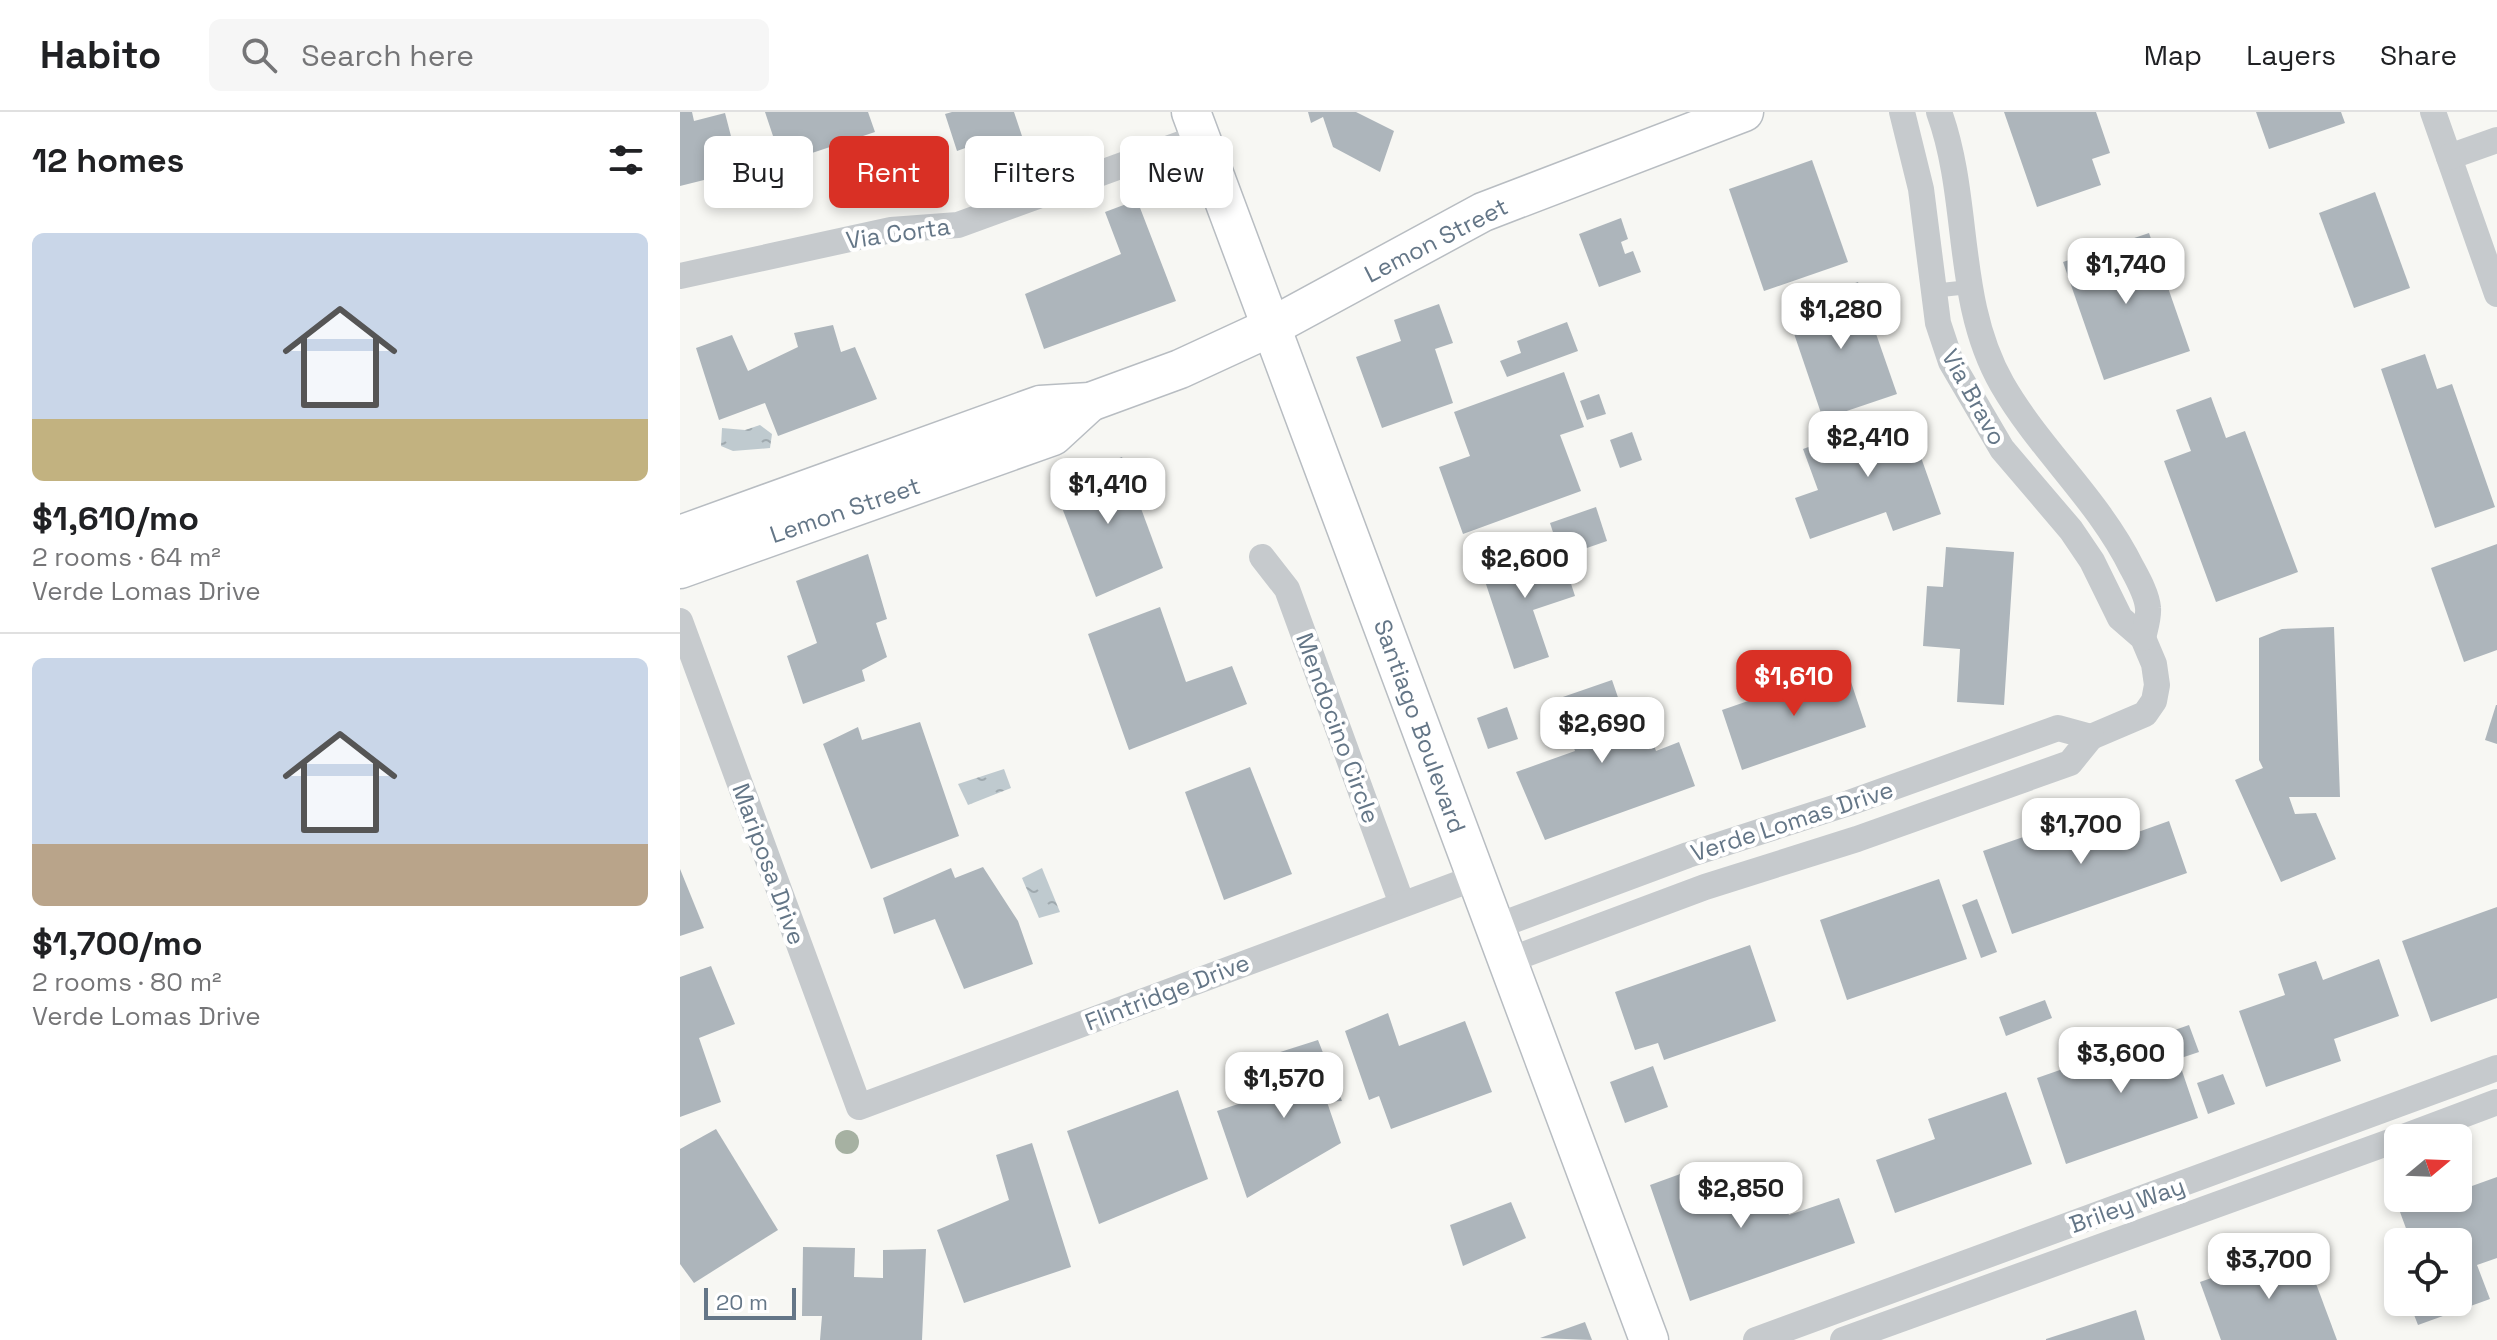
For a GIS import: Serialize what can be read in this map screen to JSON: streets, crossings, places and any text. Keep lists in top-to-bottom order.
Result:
{
  "streets": {
    "street": [
      "Via Corta",
      "Lemon Street",
      "Via Bravo",
      "Santiago Boulevard",
      "Mendocino Circle",
      "Verde Lomas Drive",
      "Mariposa Drive",
      "Flintridge Drive",
      "Briley Way"
    ]
  },
  "crossings": [
    ["Via Corta", "Santiago Boulevard"],
    ["Lemon Street", "Santiago Boulevard"],
    ["Via Bravo", "Verde Lomas Drive"],
    ["Santiago Boulevard", "Verde Lomas Drive"],
    ["Santiago Boulevard", "Flintridge Drive"],
    ["Mendocino Circle", "Flintridge Drive"],
    ["Mariposa Drive", "Flintridge Drive"]
  ],
  "scale_bar": "20 m",
  "north": "right",
  "page": {
    "header": "Habito",
    "search": "Search here",
    "nav": ["Map", "Layers", "Share"],
    "heading": "12 homes",
    "chip": [
      "Buy",
      "Rent",
      "Filters",
      "New"
    ],
    "list": [
      {
        "name": "$1,610/mo",
        "note": "2 rooms · 64 m² · Verde Lomas Drive"
      },
      {
        "name": "$1,700/mo",
        "note": "2 rooms · 80 m² · Verde Lomas Drive"
      }
    ],
    "price": [
      "$1,740",
      "$1,280",
      "$2,410",
      "$1,410",
      "$2,600",
      "$1,610",
      "$2,690",
      "$1,700",
      "$3,600",
      "$1,570",
      "$2,850",
      "$3,700"
    ],
    "scale": "20 m"
  }
}
